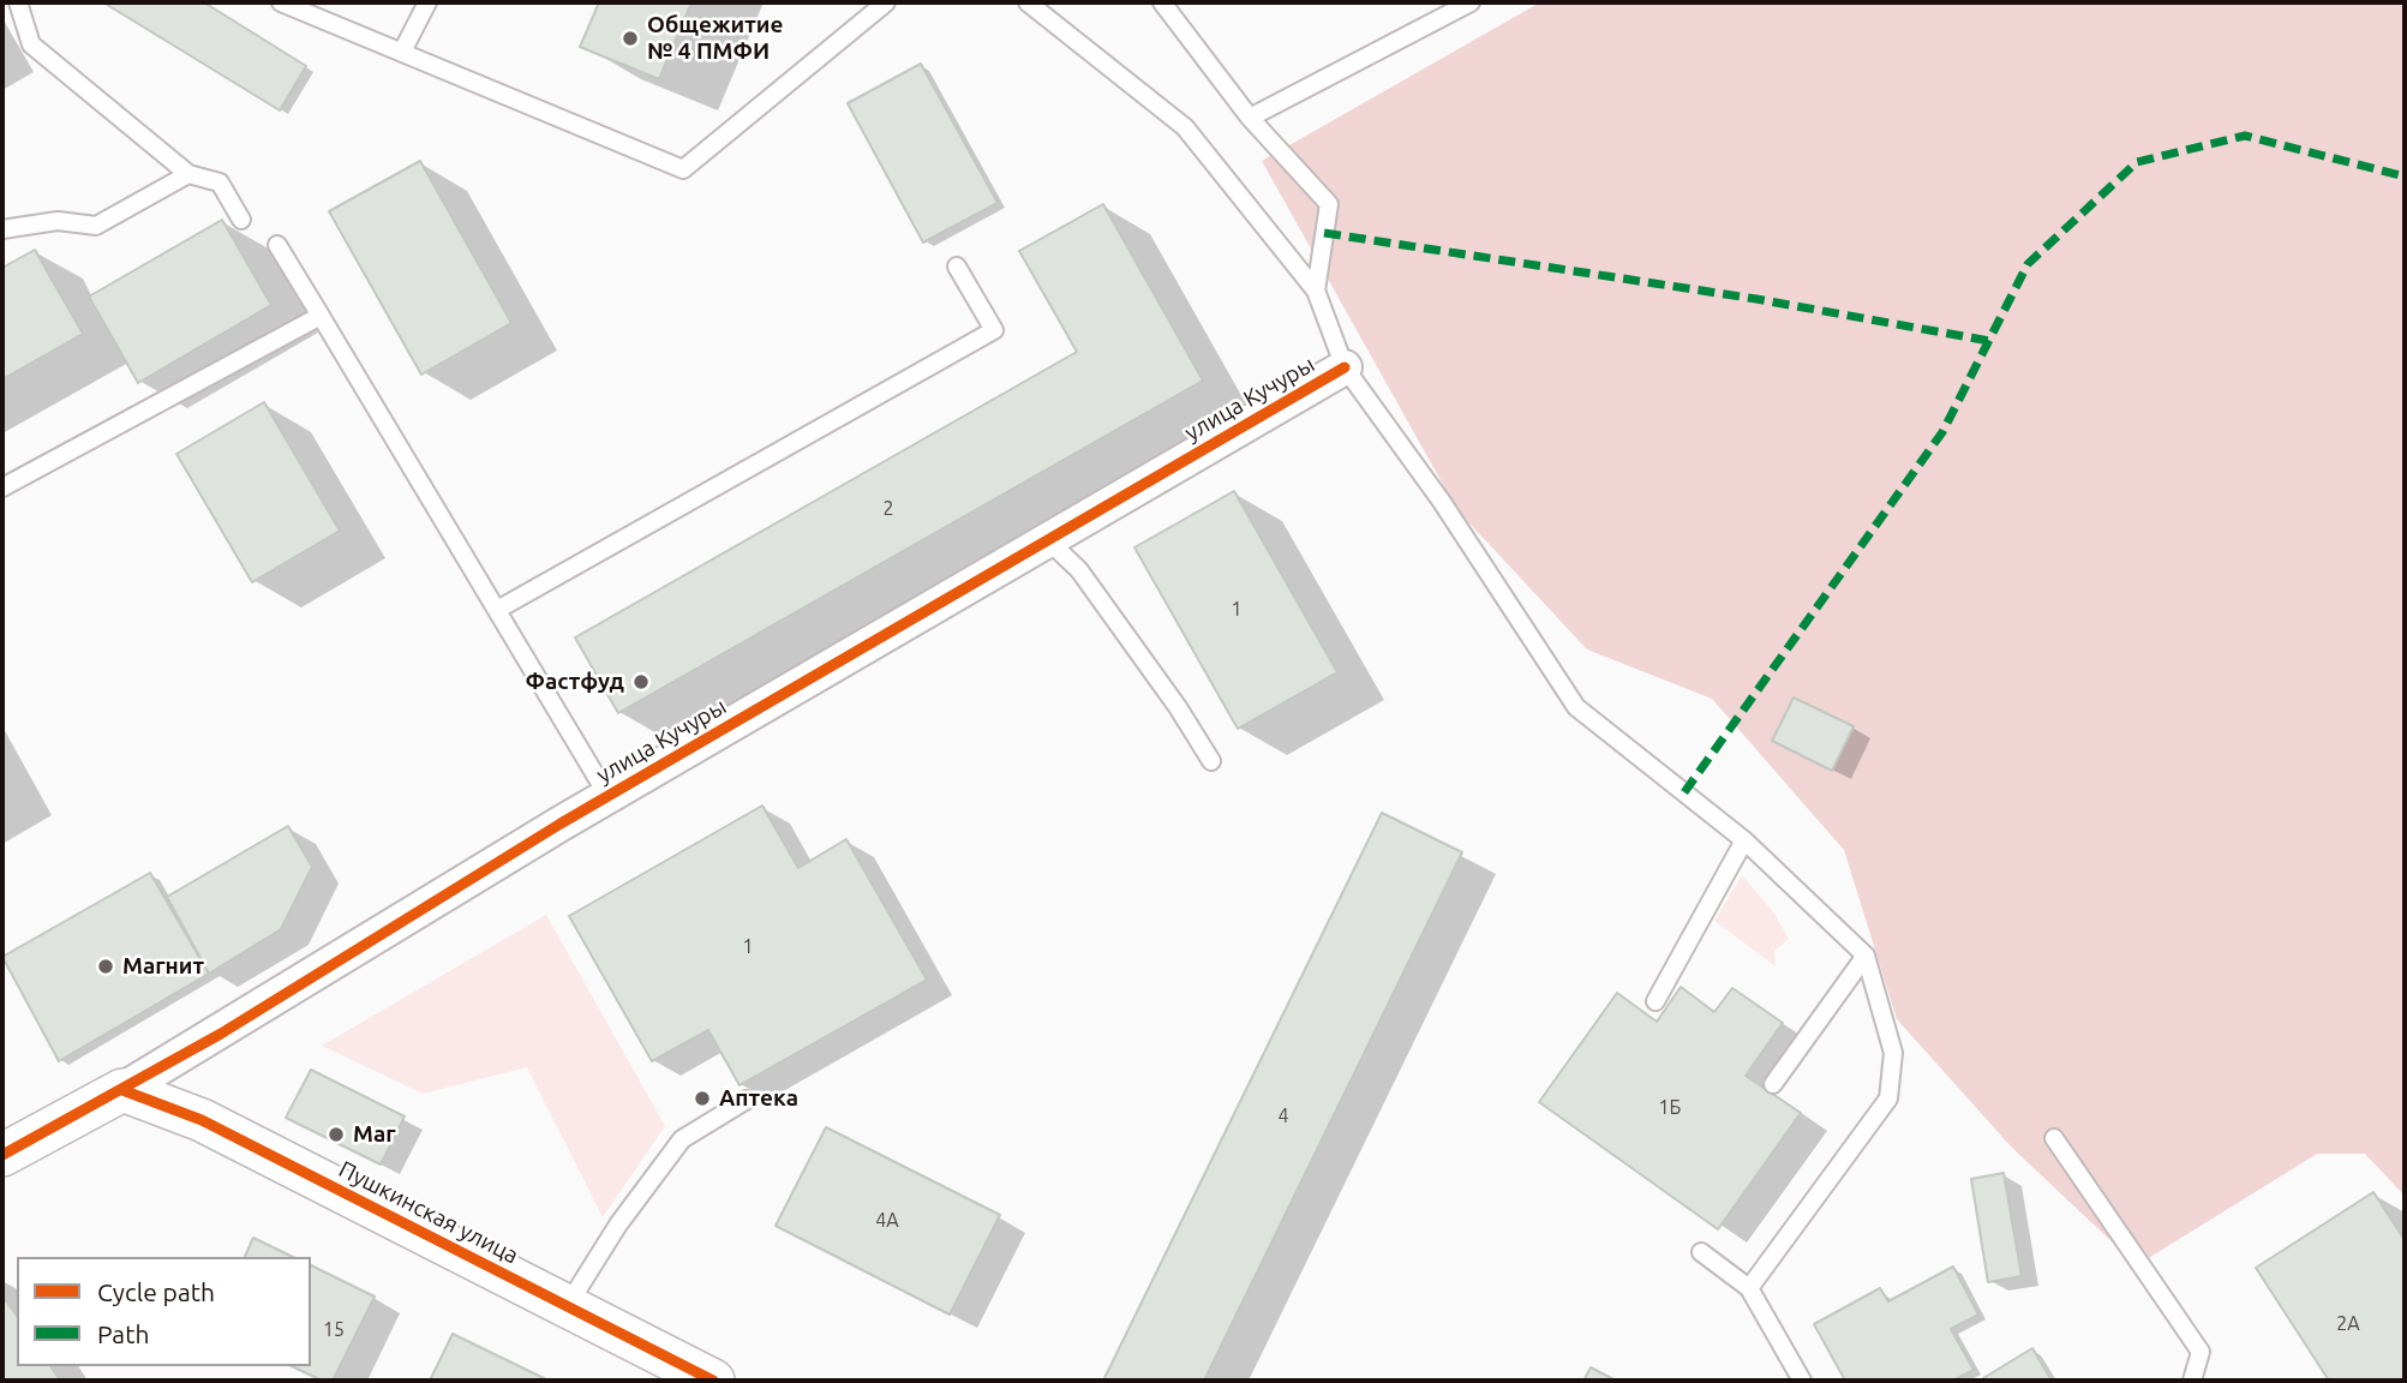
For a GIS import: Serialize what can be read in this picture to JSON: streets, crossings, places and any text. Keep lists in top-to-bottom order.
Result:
{
  "streets": {
    "street": ["улица Кучуры", "Пушкинская улица"]
  },
  "crossings": [
    ["улица Кучуры", "Пушкинская улица"]
  ],
  "places": [
    "Общежитие № 4 ПМФИ",
    "Фастфуд",
    "Магнит",
    "Аптека",
    "Маг"
  ],
  "house_numbers": [
    "2",
    "1",
    "1",
    "1Б",
    "4",
    "4А",
    "2А",
    "15"
  ],
  "legend": ["Cycle path", "Path"]
}
